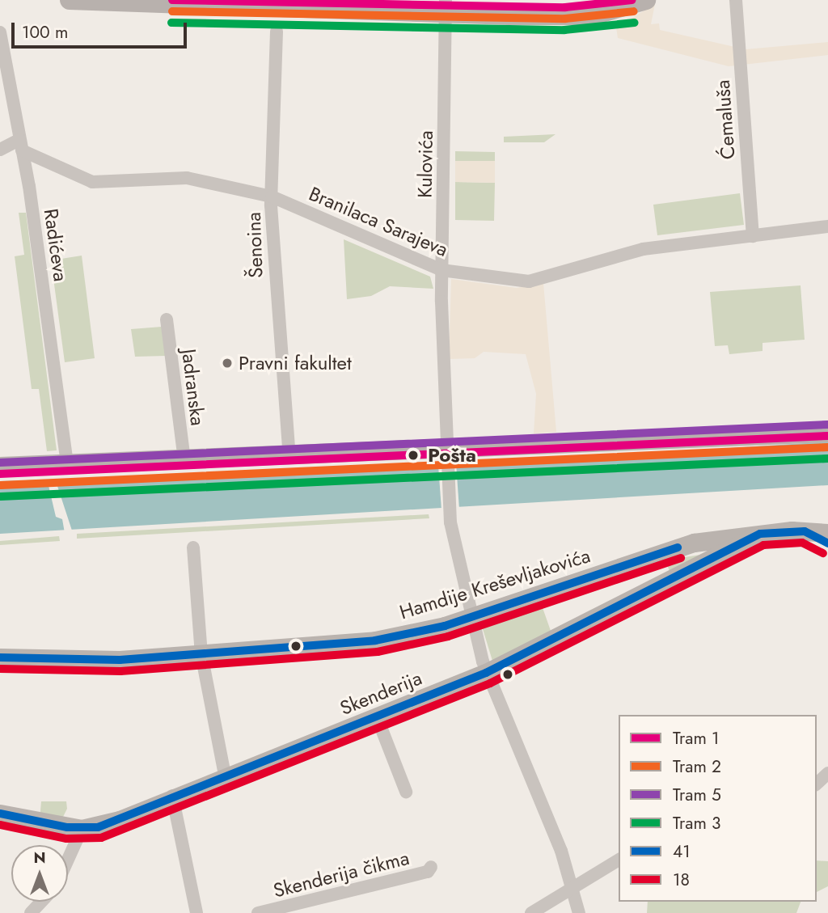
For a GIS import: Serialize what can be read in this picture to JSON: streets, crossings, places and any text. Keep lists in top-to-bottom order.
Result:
{
  "streets": {
    "main road": ["Hamdije Kreševljakovića", "Skenderija"],
    "street": [
      "Ćemaluša",
      "Kulovića",
      "Branilaca Sarajeva",
      "Radićeva",
      "Šenoina",
      "Jadranska",
      "Skenderija čikma"
    ]
  },
  "crossings": [
    ["Ćemaluša", "Branilaca Sarajeva"],
    ["Kulovića", "Branilaca Sarajeva"],
    ["Kulovića", "Hamdije Kreševljakovića"],
    ["Kulovića", "Skenderija"],
    ["Branilaca Sarajeva", "Radićeva"],
    ["Branilaca Sarajeva", "Šenoina"],
    ["Hamdije Kreševljakovića", "Skenderija"]
  ],
  "places": ["Pravni fakultet", "Pošta"],
  "lines": [
    "tram line 1",
    "tram line 2",
    "tram line 3",
    "tram line 5",
    "transit line 41",
    "transit line 18"
  ],
  "legend": [
    "Tram 1",
    "Tram 2",
    "Tram 5",
    "Tram 3",
    "41",
    "18"
  ],
  "scale_bar": "100 m",
  "north": "top"
}
